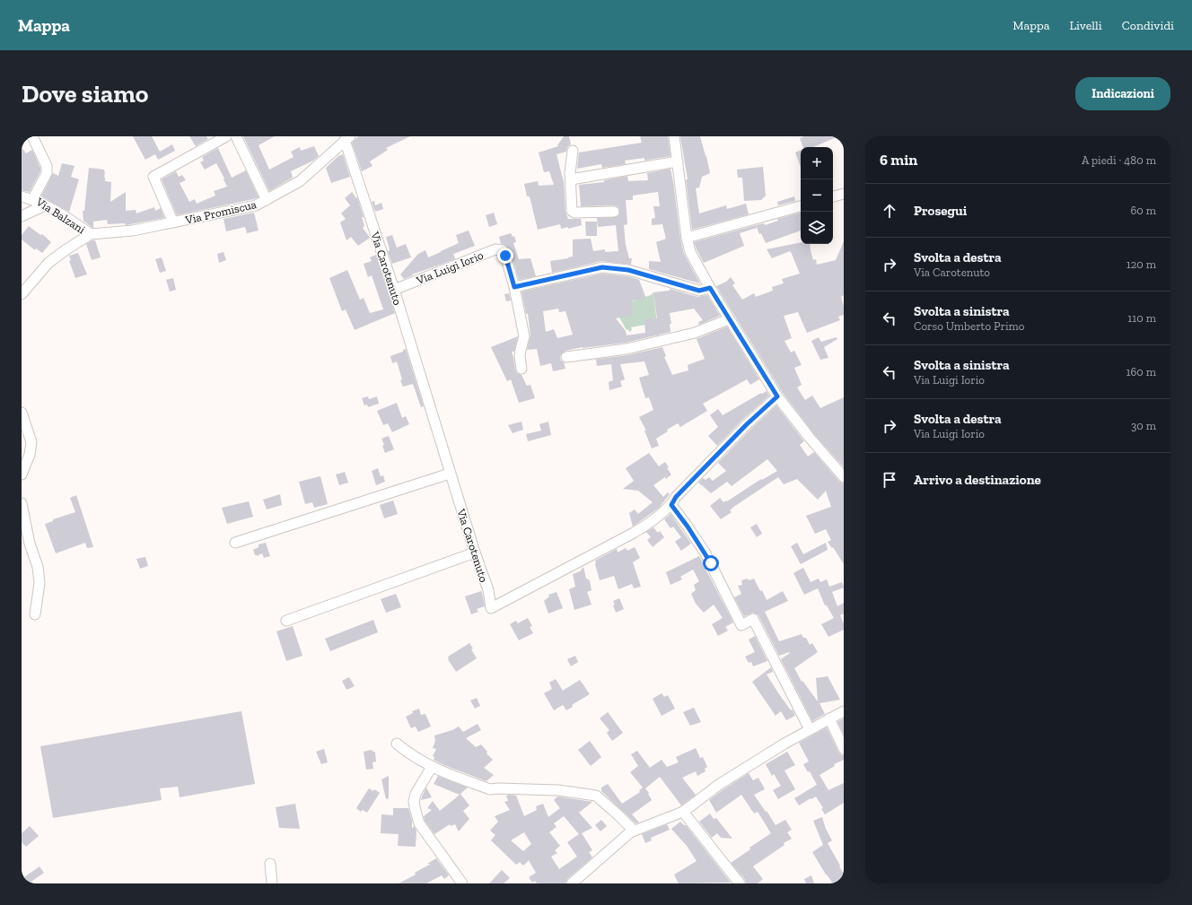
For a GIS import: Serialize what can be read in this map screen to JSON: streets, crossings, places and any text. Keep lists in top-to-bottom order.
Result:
{
  "streets": {
    "street": [
      "Via Promiscua",
      "Via Balzani",
      "Via Luigi Iorio",
      "Via Carotenuto"
    ]
  },
  "crossings": [
    ["Via Promiscua", "Via Balzani"],
    ["Via Promiscua", "Via Carotenuto"],
    ["Via Luigi Iorio", "Via Carotenuto"]
  ],
  "page": {
    "header": "Mappa",
    "nav": ["Mappa", "Livelli", "Condividi"],
    "buttons": "Indicazioni",
    "title": "Dove siamo",
    "heading": ["6 min", "A piedi · 480 m"],
    "map_buttons": ["+", "−"],
    "list": [
      ["Prosegui", "60 m"],
      ["Svolta a destra", "Via Carotenuto", "120 m"],
      ["Svolta a sinistra", "Corso Umberto Primo", "110 m"],
      ["Svolta a sinistra", "Via Luigi Iorio", "160 m"],
      ["Svolta a destra", "Via Luigi Iorio", "30 m"],
      "Arrivo a destinazione"
    ]
  }
}
